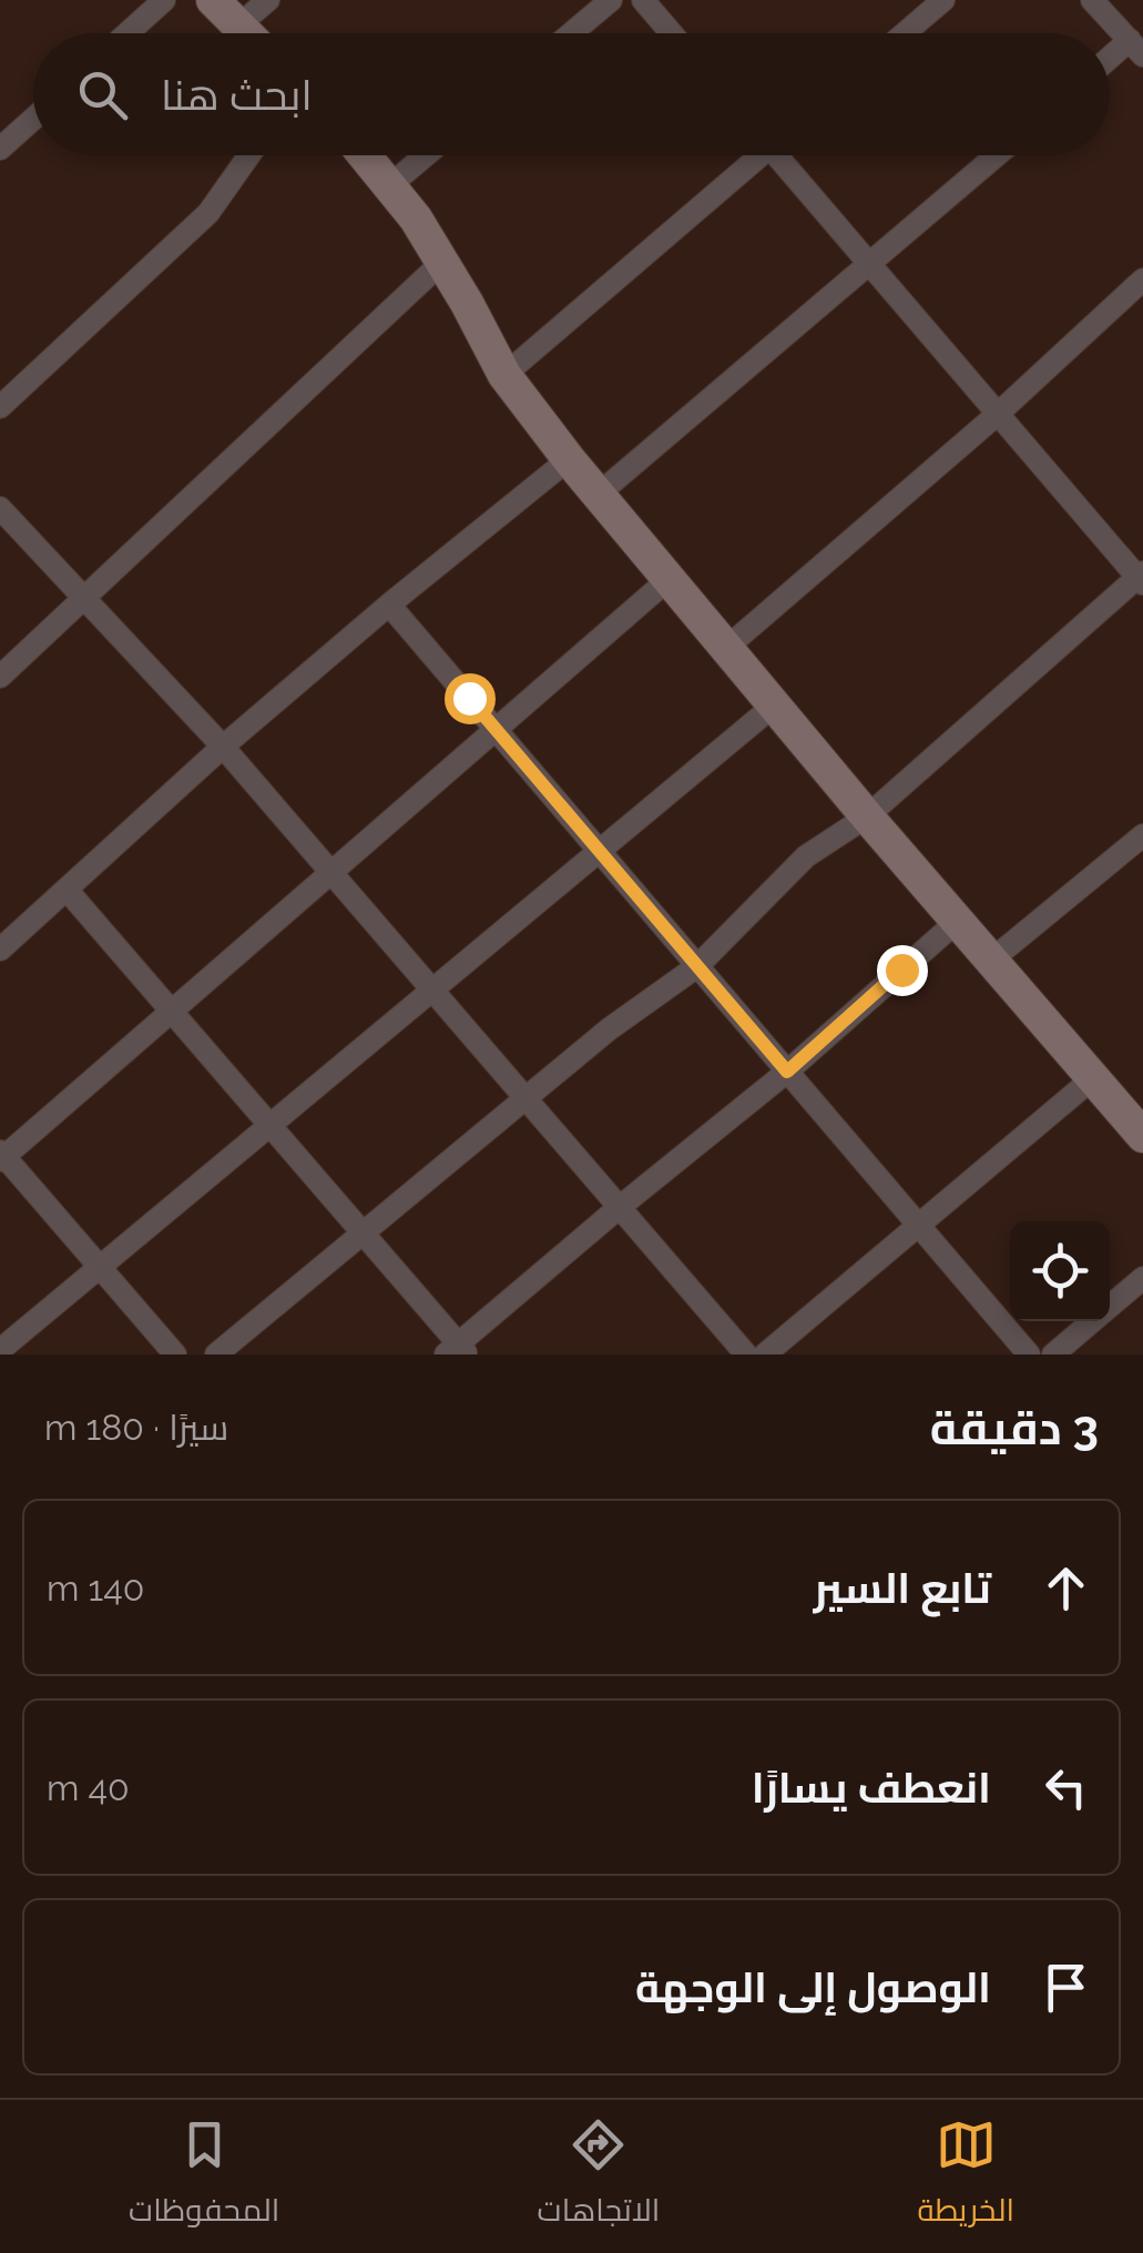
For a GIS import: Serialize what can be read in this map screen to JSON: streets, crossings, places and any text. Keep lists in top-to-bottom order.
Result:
{
  "page": {
    "search": "ابحث هنا",
    "heading": ["3 دقيقة", "سيرًا · 180 m"],
    "list": [
      ["تابع السير", "140 m"],
      ["انعطف يسارًا", "40 m"],
      "الوصول إلى الوجهة"
    ],
    "nav": ["الخريطة", "الاتجاهات", "المحفوظات"]
  }
}
